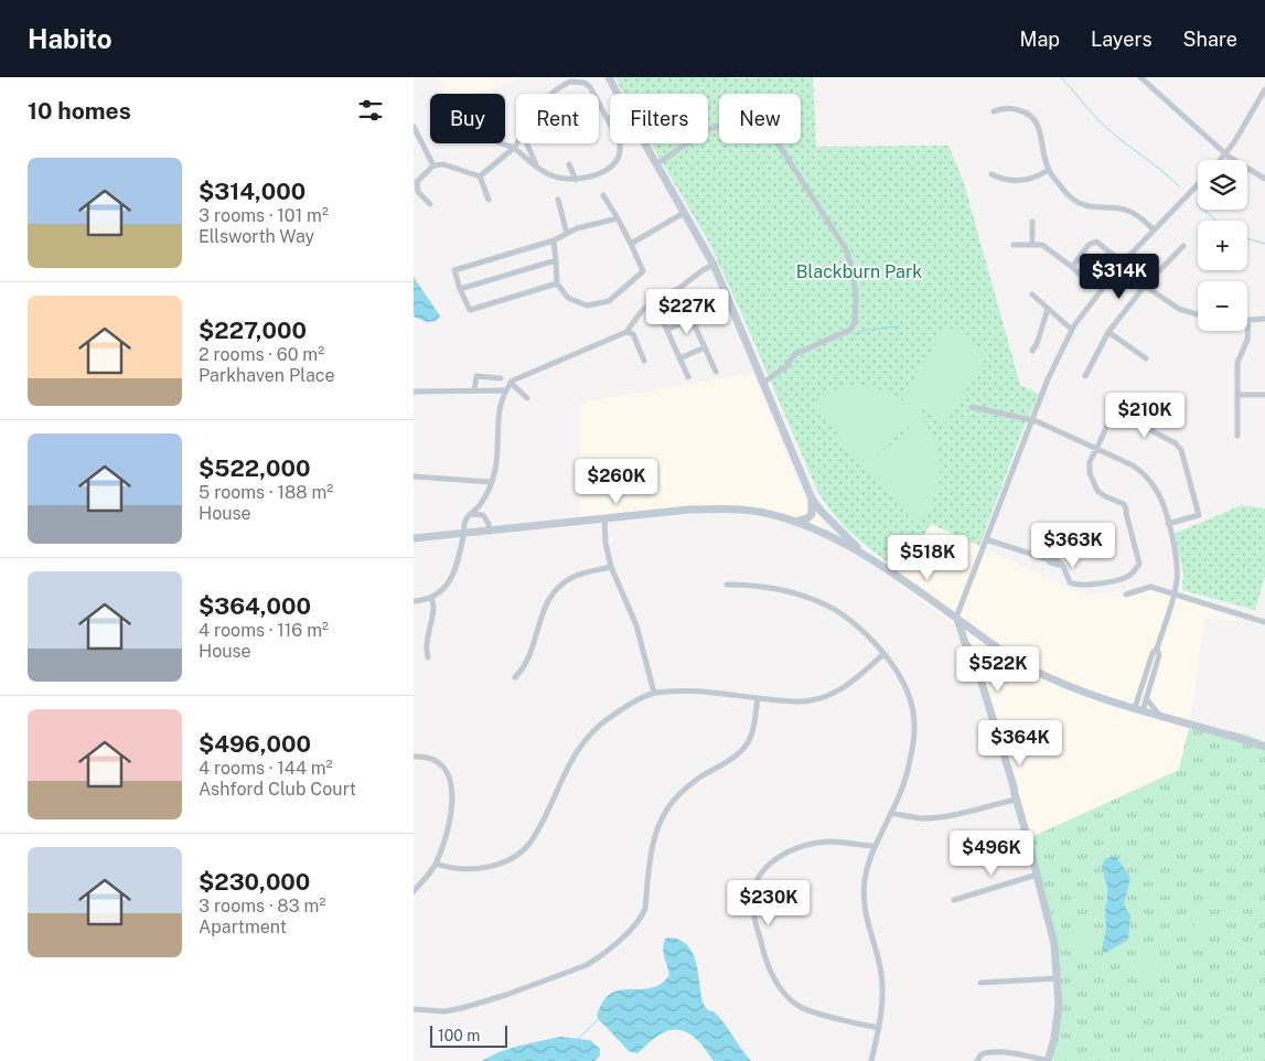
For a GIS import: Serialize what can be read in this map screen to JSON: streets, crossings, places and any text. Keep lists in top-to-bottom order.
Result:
{
  "parks": ["Blackburn Park"],
  "scale_bar": "100 m",
  "page": {
    "header": "Habito",
    "nav": ["Map", "Layers", "Share"],
    "heading": "10 homes",
    "chip": [
      "Buy",
      "Rent",
      "Filters",
      "New"
    ],
    "list": [
      {
        "name": "$314,000",
        "note": "3 rooms · 101 m² · Ellsworth Way"
      },
      {
        "name": "$227,000",
        "note": "2 rooms · 60 m² · Parkhaven Place"
      },
      {
        "name": "$522,000",
        "note": "5 rooms · 188 m² · House"
      },
      {
        "name": "$364,000",
        "note": "4 rooms · 116 m² · House"
      },
      {
        "name": "$496,000",
        "note": "4 rooms · 144 m² · Ashford Club Court"
      },
      {
        "name": "$230,000",
        "note": "3 rooms · 83 m² · Apartment"
      }
    ],
    "map_buttons": ["+", "−"],
    "price": [
      "$314K",
      "$227K",
      "$210K",
      "$260K",
      "$363K",
      "$518K",
      "$522K",
      "$364K",
      "$496K",
      "$230K"
    ],
    "scale": "100 m"
  }
}
